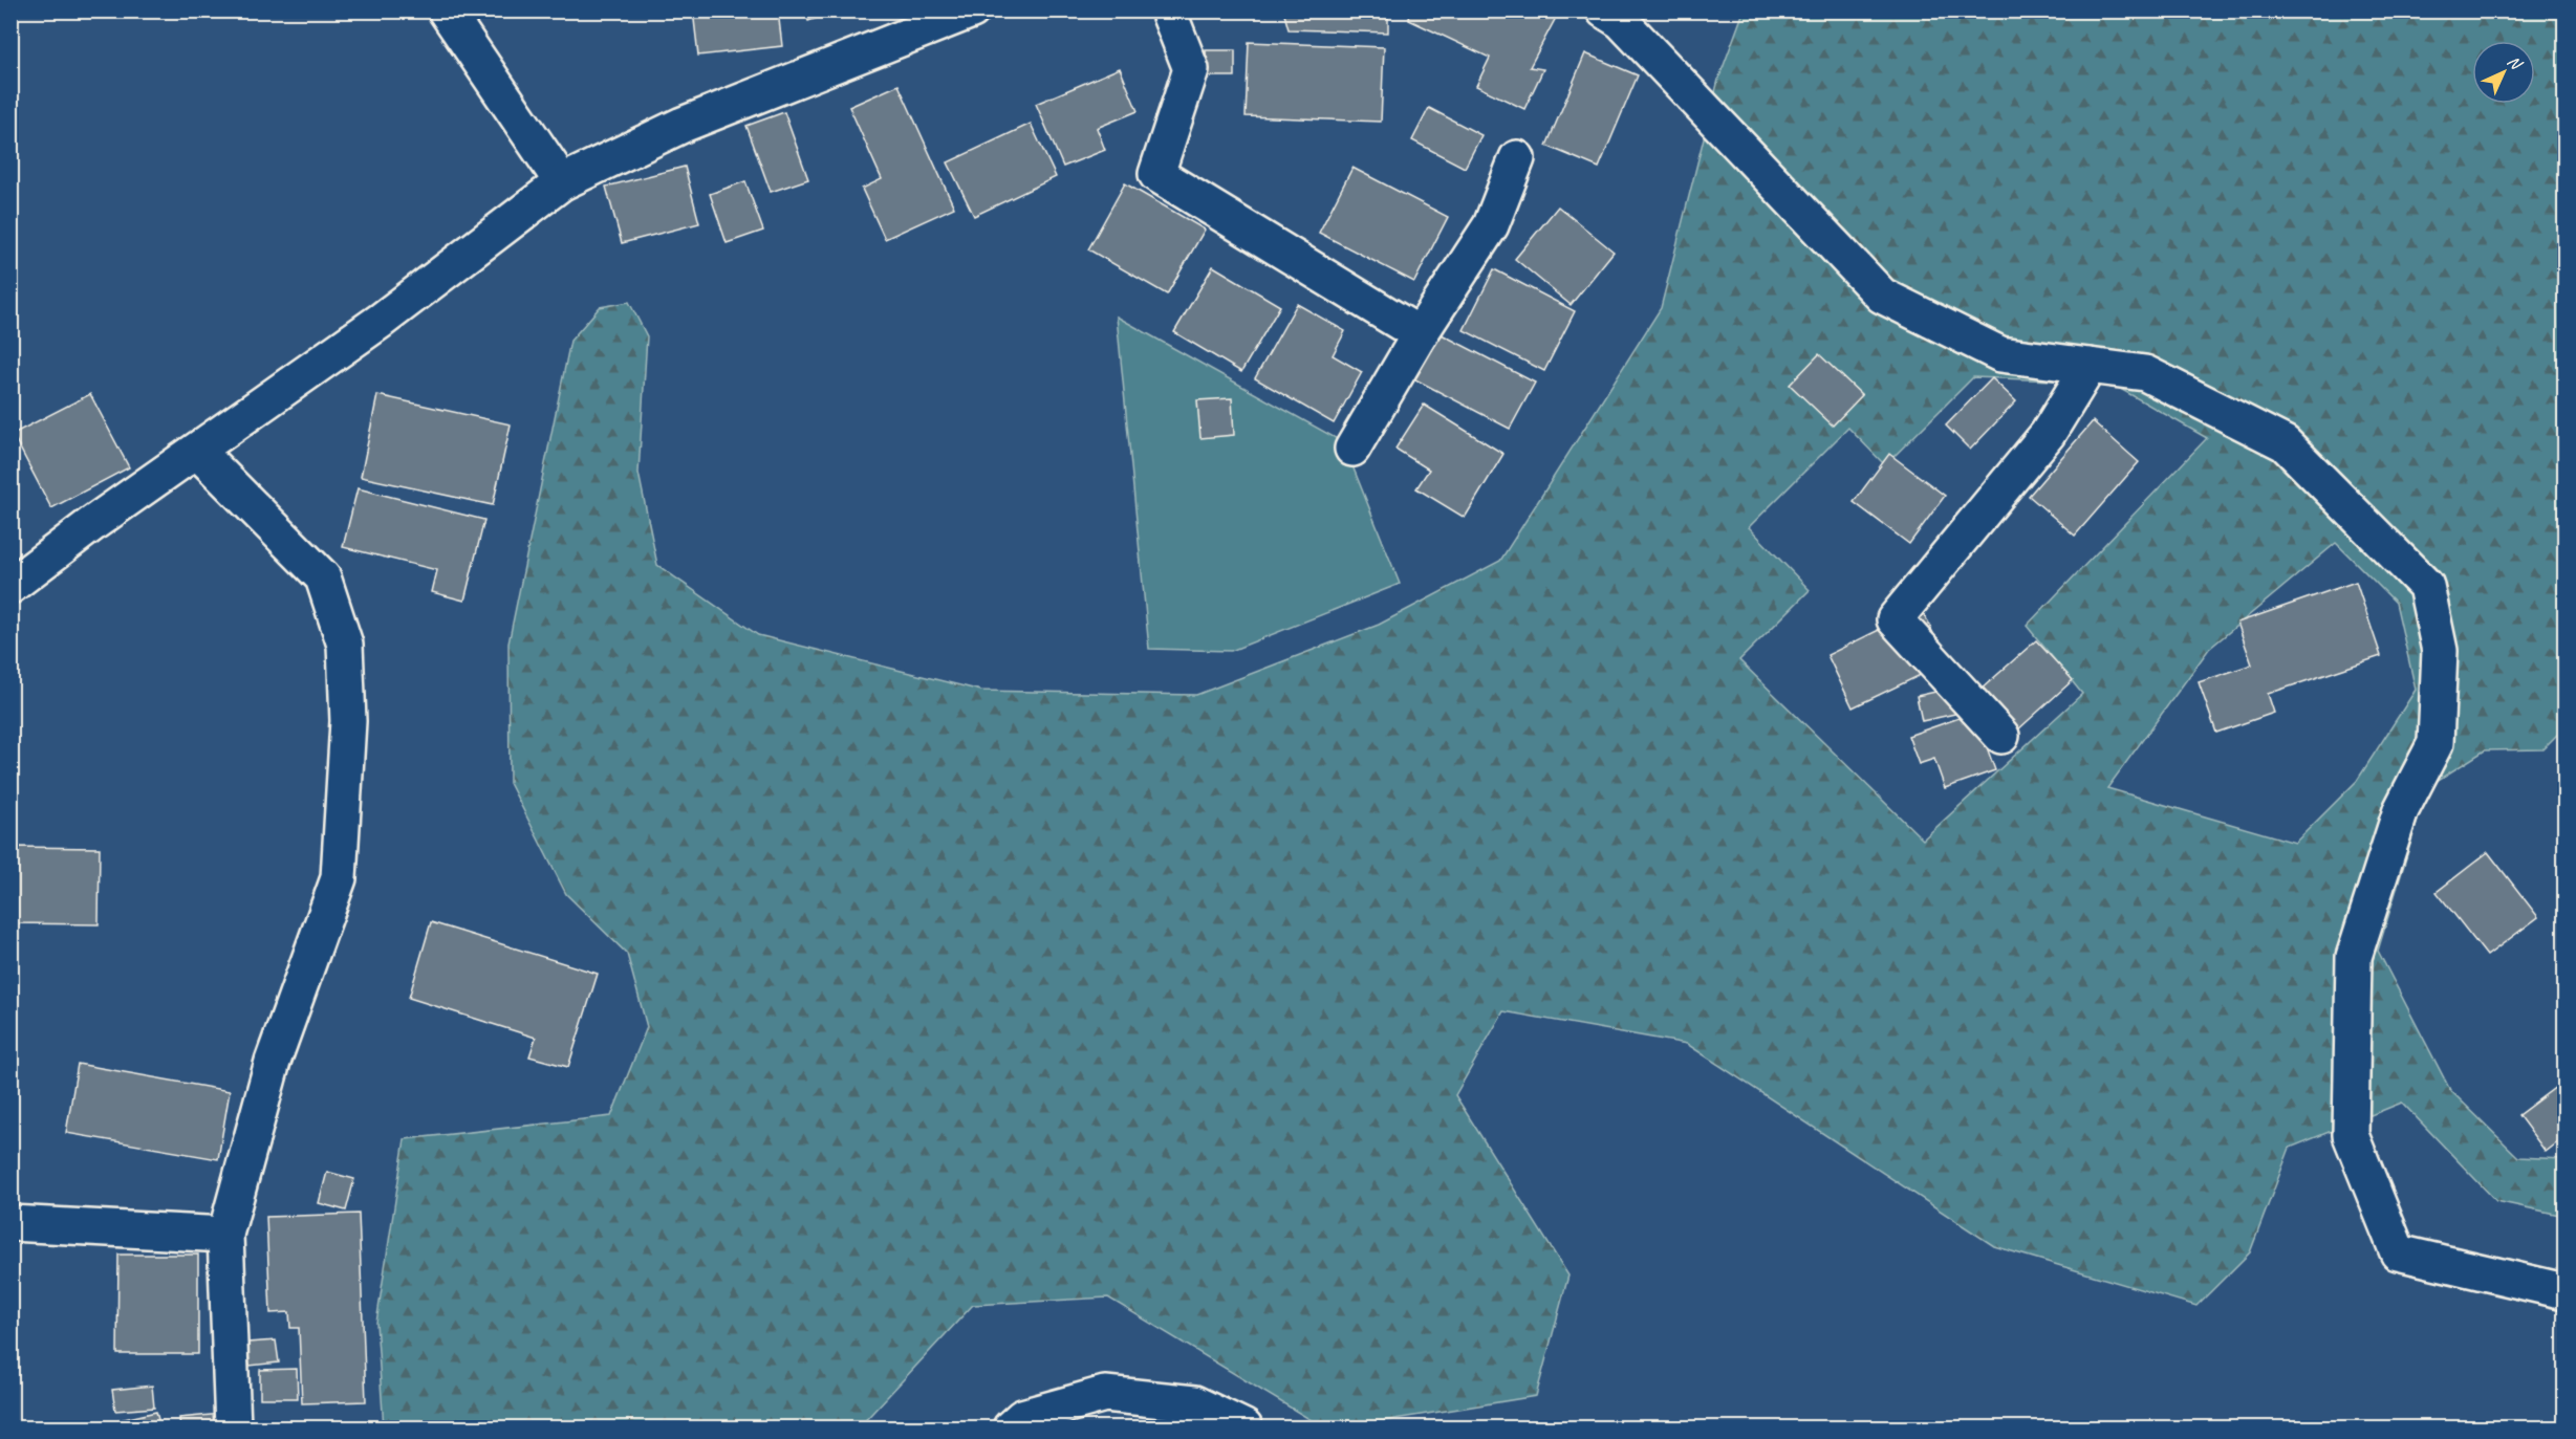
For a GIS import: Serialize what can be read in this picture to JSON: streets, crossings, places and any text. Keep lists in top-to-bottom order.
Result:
{
  "north": "top right"
}
